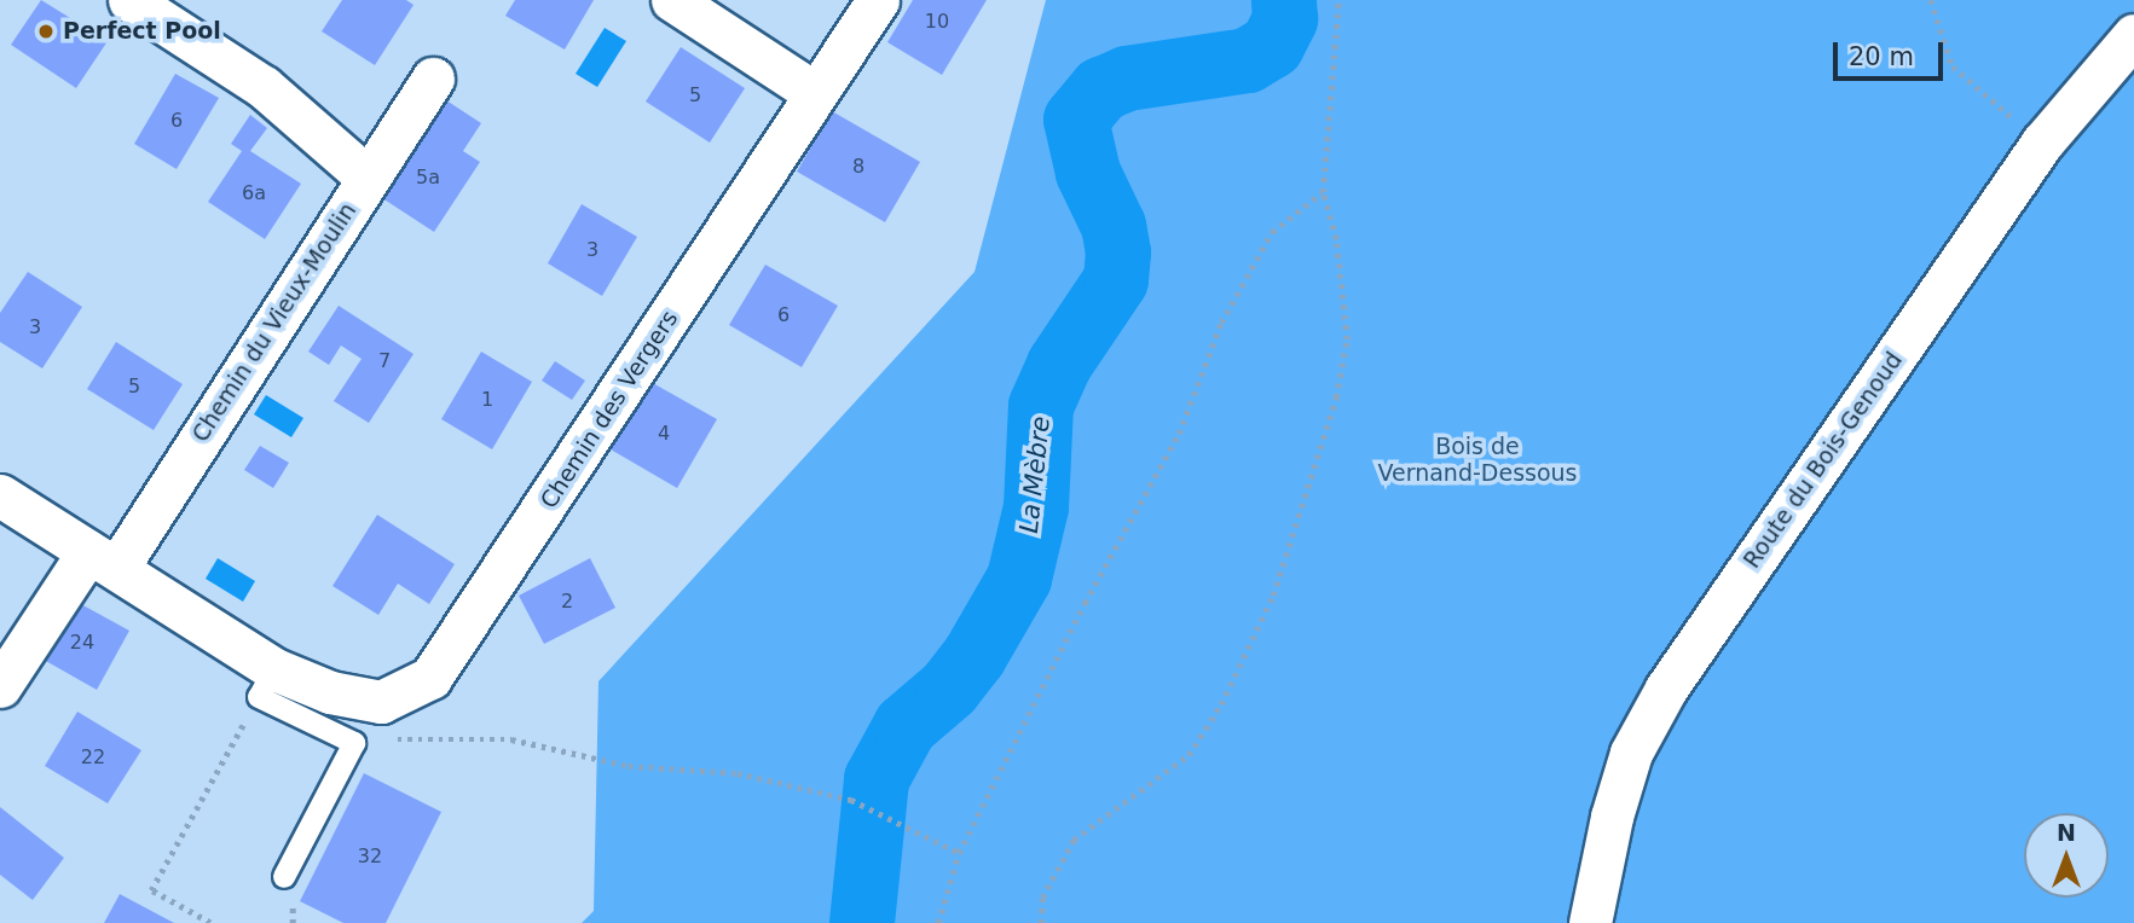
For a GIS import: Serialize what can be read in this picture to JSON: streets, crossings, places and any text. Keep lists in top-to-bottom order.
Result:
{
  "streets": {
    "street": ["Chemin du Vieux-Moulin", "Chemin des Vergers", "Route du Bois-Genoud"]
  },
  "water": ["La Mèbre"],
  "parks": ["Bois de Vernand-Dessous"],
  "places": ["Perfect Pool"],
  "house_numbers": [
    "10",
    "5",
    "6",
    "8",
    "5a",
    "6a",
    "3",
    "6",
    "3",
    "7",
    "5",
    "1",
    "4",
    "2",
    "24",
    "22",
    "32"
  ],
  "scale_bar": "20 m",
  "north": "top"
}
